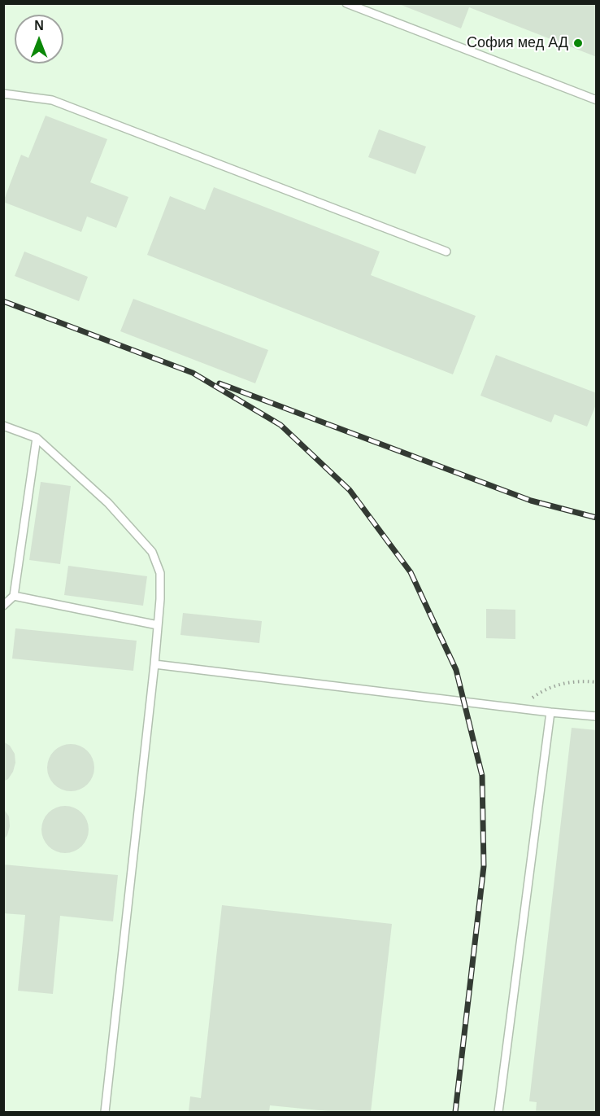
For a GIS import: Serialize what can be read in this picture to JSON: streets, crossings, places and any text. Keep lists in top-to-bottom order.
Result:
{
  "places": ["София мед АД"],
  "north": "top"
}
